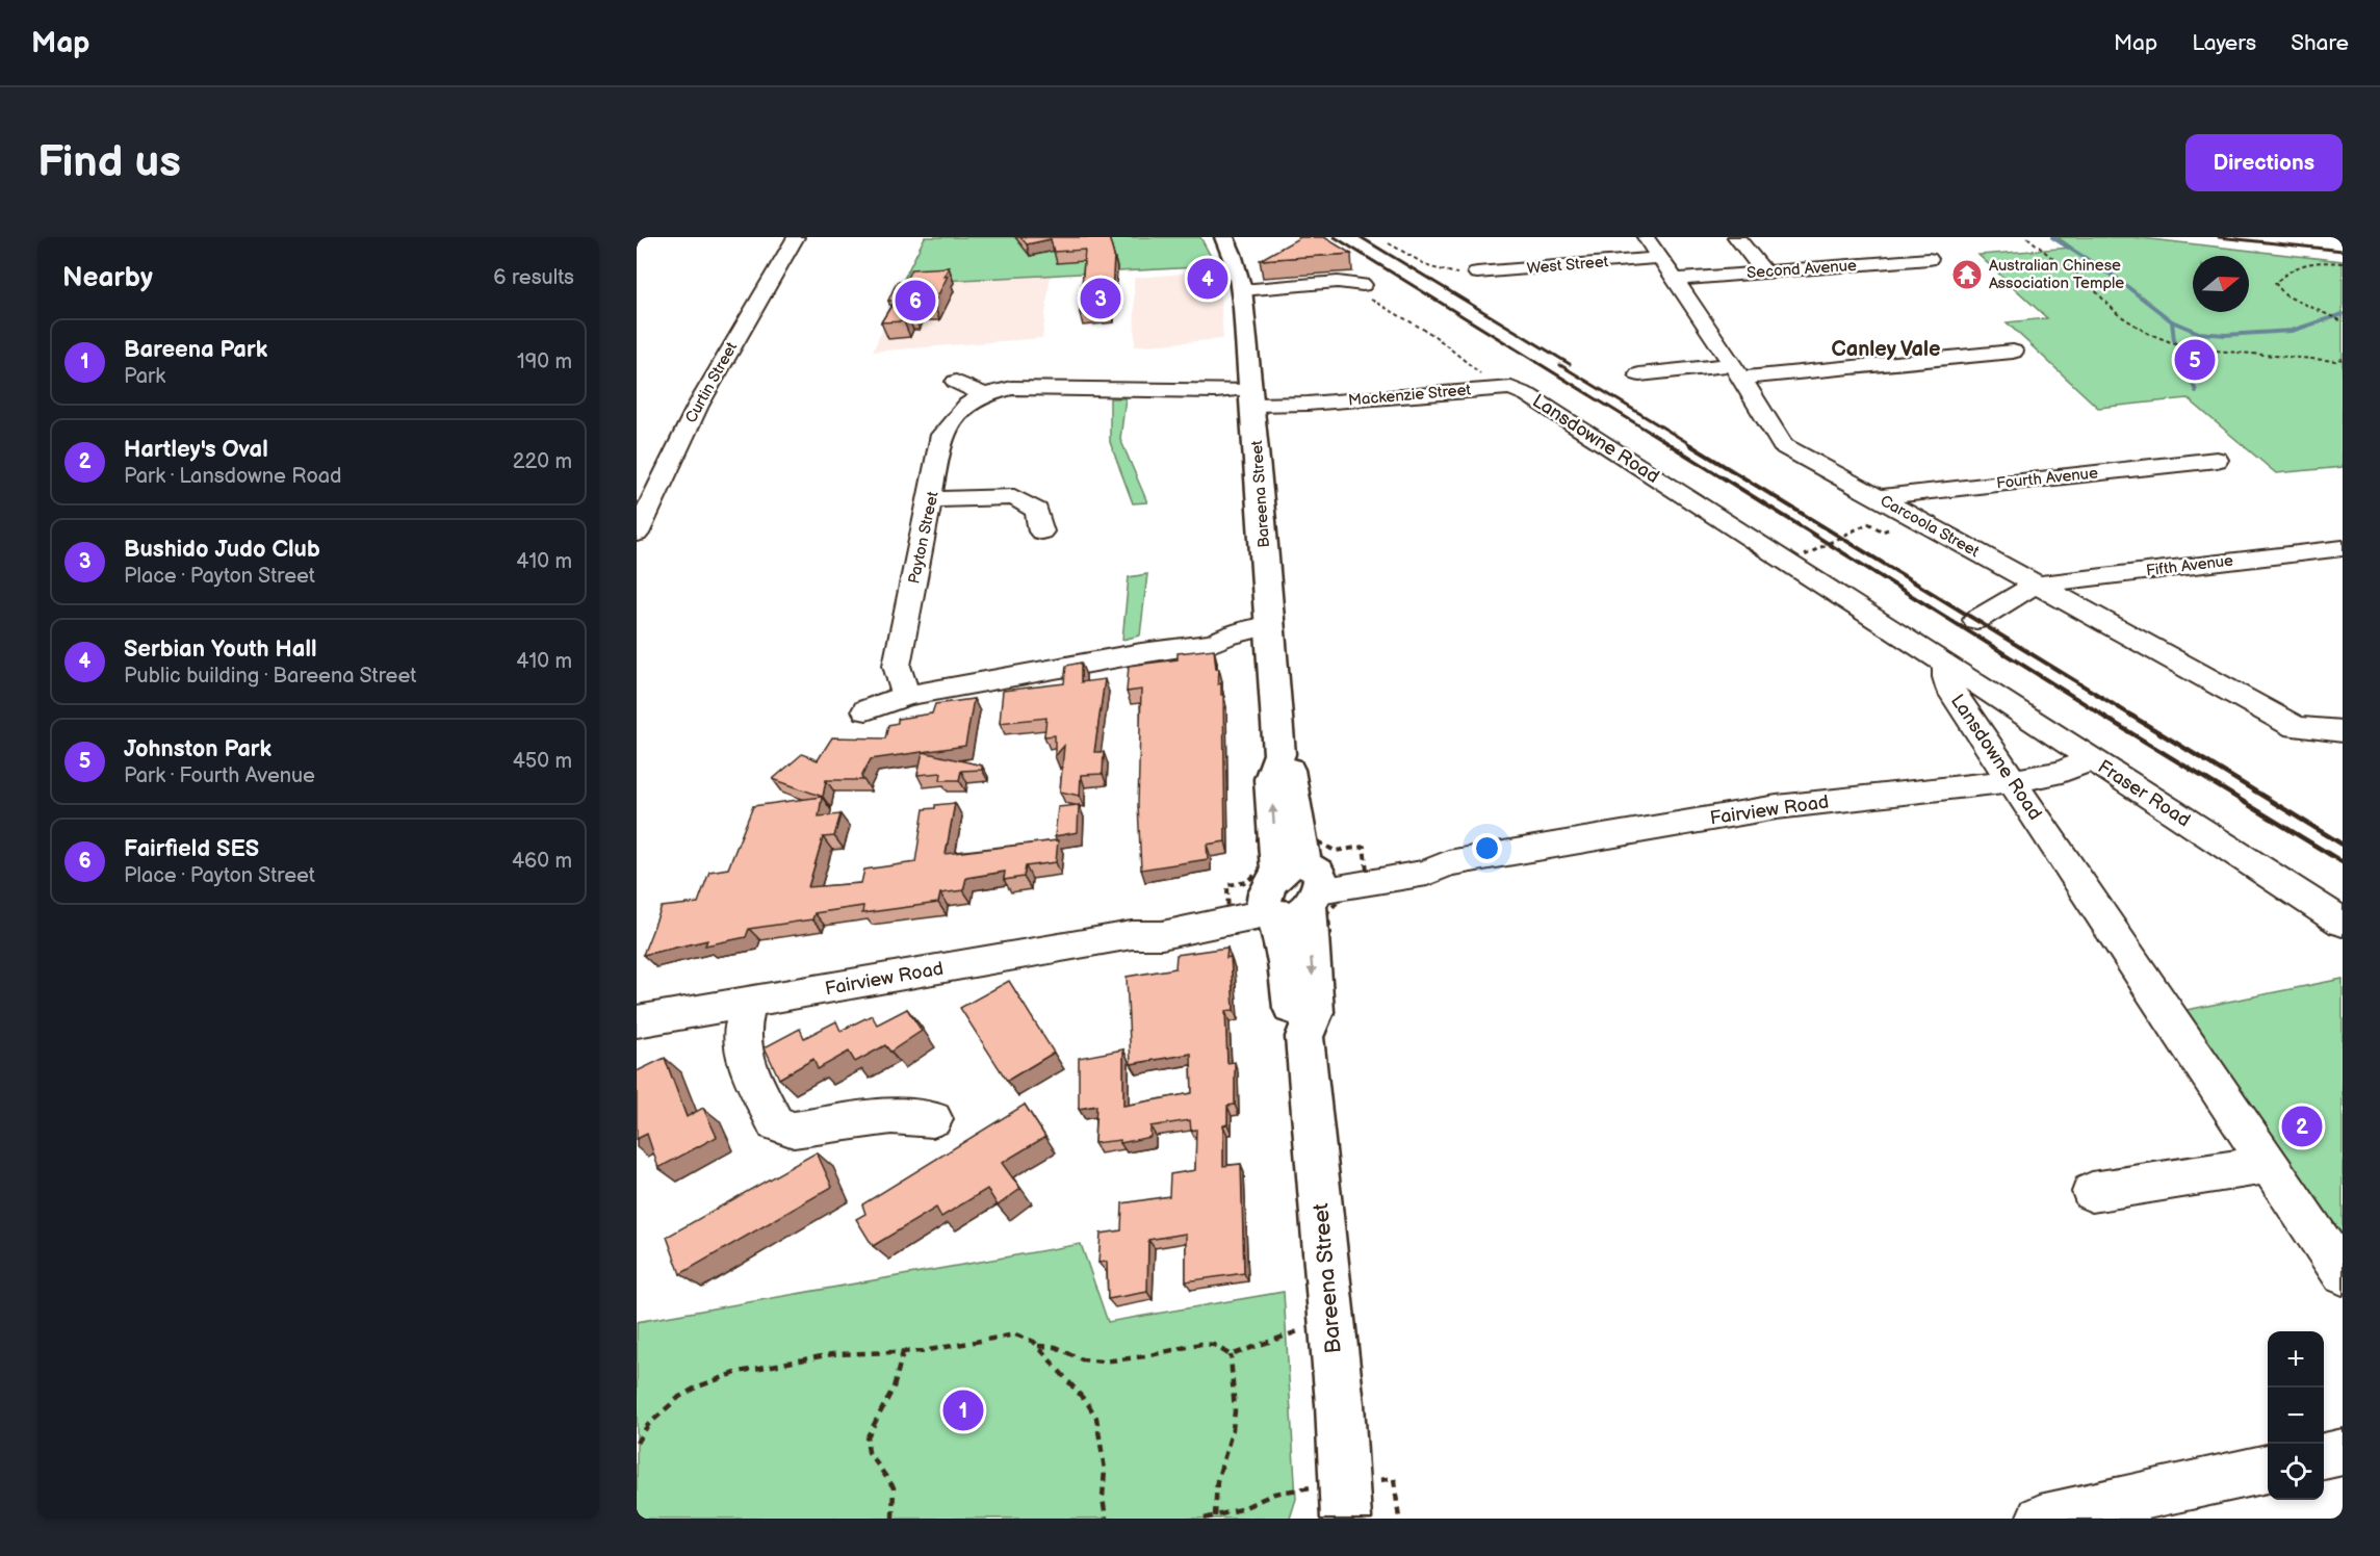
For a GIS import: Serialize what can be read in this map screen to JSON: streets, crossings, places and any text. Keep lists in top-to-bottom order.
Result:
{
  "streets": {
    "main road": ["Bareena Street"],
    "street": [
      "West Street",
      "Second Avenue",
      "Curtin Street",
      "Mackenzie Street",
      "Lansdowne Road",
      "Fourth Avenue",
      "Carcoola Street",
      "Payton Street",
      "Fifth Avenue",
      "Fraser Road",
      "Fairview Road"
    ]
  },
  "crossings": [
    ["West Street", "Carcoola Street"],
    ["Second Avenue", "Carcoola Street"],
    ["Mackenzie Street", "Lansdowne Road"],
    ["Mackenzie Street", "Bareena Street"],
    ["Mackenzie Street", "Payton Street"],
    ["Lansdowne Road", "Fraser Road"],
    ["Lansdowne Road", "Fairview Road"],
    ["Fourth Avenue", "Carcoola Street"],
    ["Bareena Street", "Payton Street"],
    ["Bareena Street", "Fairview Road"],
    ["Carcoola Street", "Fifth Avenue"],
    ["Fraser Road", "Fairview Road"]
  ],
  "districts": ["Canley Vale"],
  "places": {
    "temple": ["Australian Chinese Association Temple"]
  },
  "north": "right",
  "page": {
    "header": "Map",
    "nav": ["Map", "Layers", "Share"],
    "buttons": "Directions",
    "title": "Find us",
    "heading": ["Nearby", "6 results"],
    "pins": [
      "4",
      "3",
      "6",
      "5",
      "2",
      "1"
    ],
    "list": [
      {
        "mark": "1",
        "name": "Bareena Park",
        "note": "Park",
        "value": "190 m"
      },
      {
        "mark": "2",
        "name": "Hartley's Oval",
        "note": "Park · Lansdowne Road",
        "value": "220 m"
      },
      {
        "mark": "3",
        "name": "Bushido Judo Club",
        "note": "Place · Payton Street",
        "value": "410 m"
      },
      {
        "mark": "4",
        "name": "Serbian Youth Hall",
        "note": "Public building · Bareena Street",
        "value": "410 m"
      },
      {
        "mark": "5",
        "name": "Johnston Park",
        "note": "Park · Fourth Avenue",
        "value": "450 m"
      },
      {
        "mark": "6",
        "name": "Fairfield SES",
        "note": "Place · Payton Street",
        "value": "460 m"
      }
    ],
    "map_buttons": ["+", "−"]
  }
}
